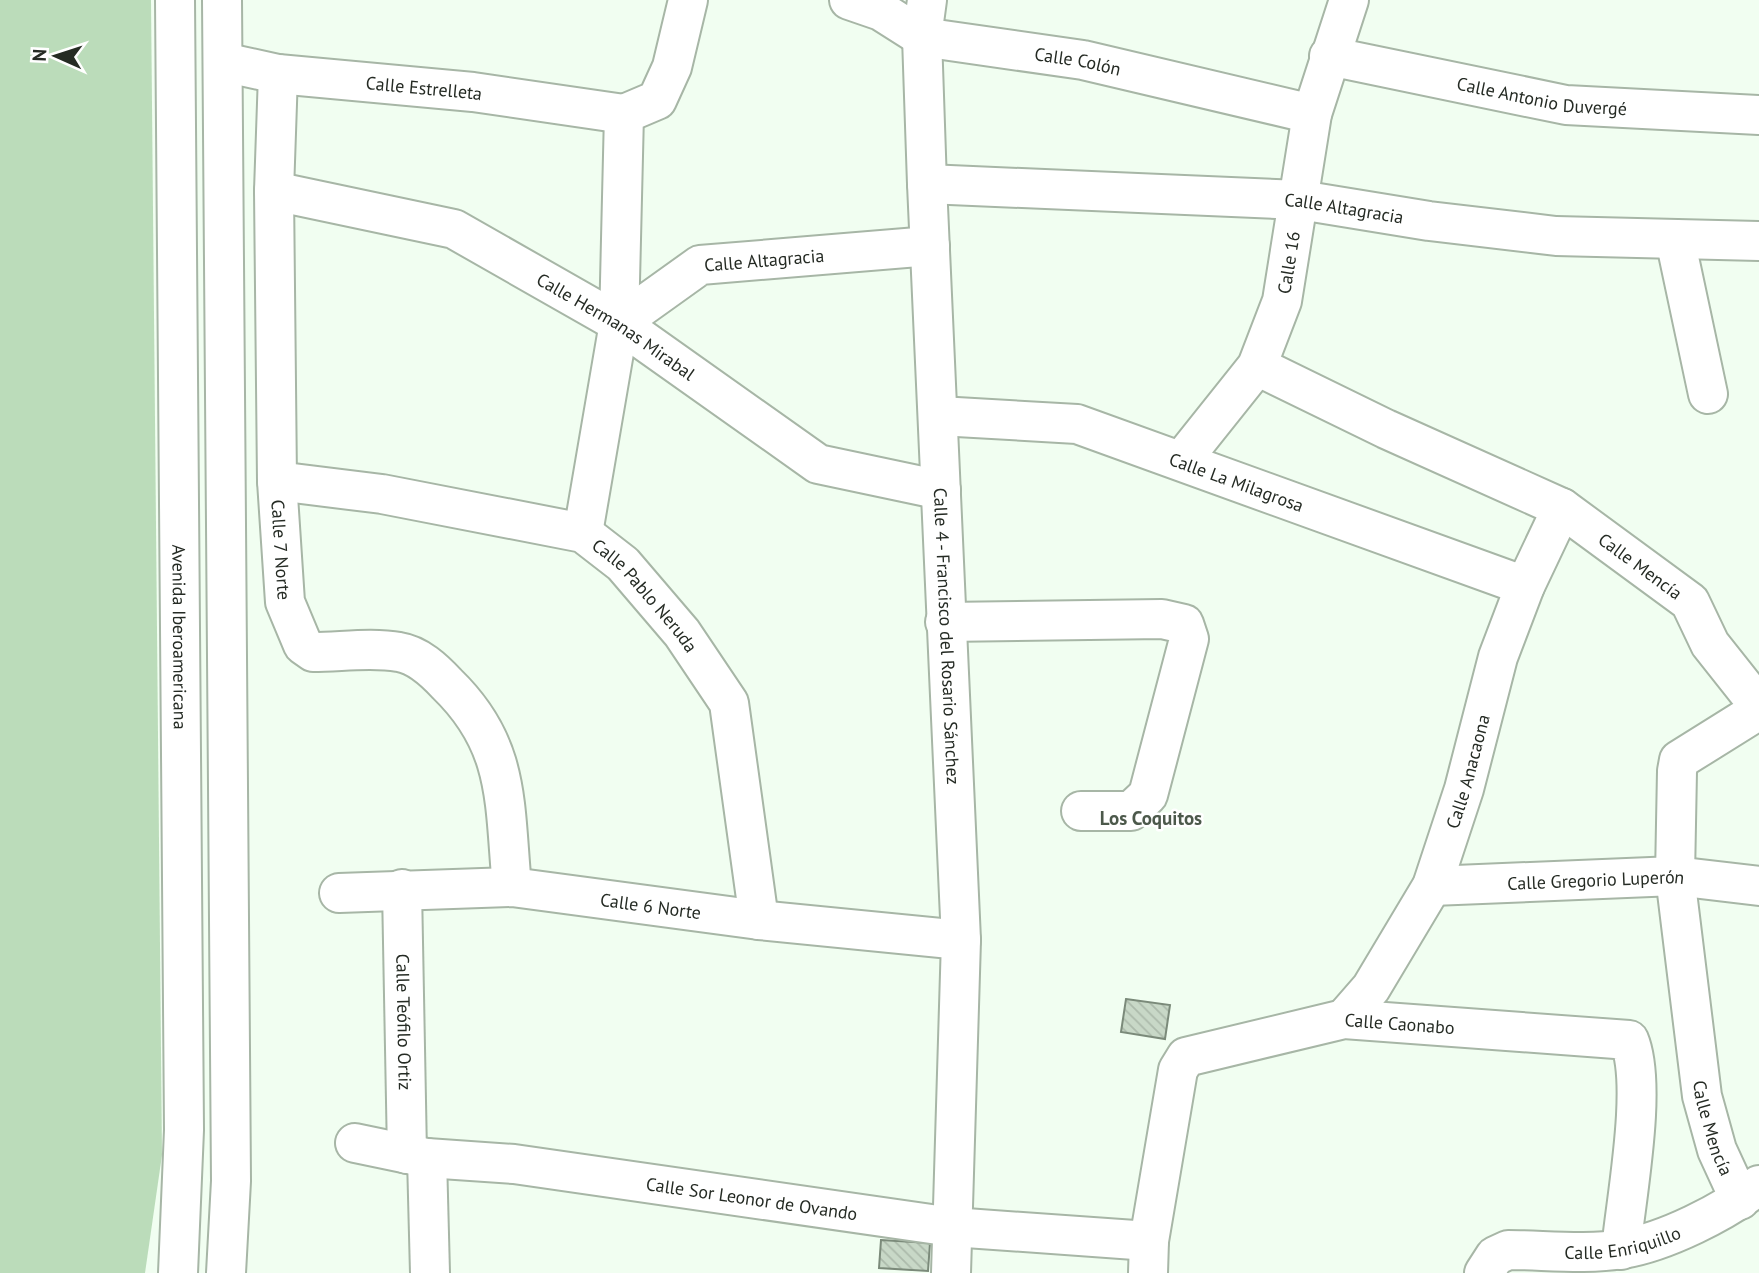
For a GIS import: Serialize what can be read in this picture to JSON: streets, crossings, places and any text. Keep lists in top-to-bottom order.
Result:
{
  "streets": {
    "street": [
      "Calle Colón",
      "Calle Estrelleta",
      "Calle Antonio Duvergé",
      "Calle Altagracia",
      "Calle 16",
      "Calle Hermanas Mirabal",
      "Calle La Milagrosa",
      "Calle 7 Norte",
      "Calle Mencía",
      "Calle Pablo Neruda",
      "Calle 4 - Francisco del Rosario Sánchez",
      "Avenida Iberoamericana",
      "Calle Anacaona",
      "Calle Gregorio Luperón",
      "Calle 6 Norte",
      "Calle Teófilo Ortiz",
      "Calle Caonabo",
      "Calle Sor Leonor de Ovando",
      "Calle Enriquillo"
    ]
  },
  "crossings": [
    ["Calle Colón", "Calle 16"],
    ["Calle Colón", "Calle 4 - Francisco del Rosario Sánchez"],
    ["Calle Estrelleta", "Calle 7 Norte"],
    ["Calle Antonio Duvergé", "Calle 16"],
    ["Calle Altagracia", "Calle 16"],
    ["Calle Altagracia", "Calle Hermanas Mirabal"],
    ["Calle Altagracia", "Calle 4 - Francisco del Rosario Sánchez"],
    ["Calle 16", "Calle La Milagrosa"],
    ["Calle 16", "Calle Mencía"],
    ["Calle Hermanas Mirabal", "Calle 7 Norte"],
    ["Calle Hermanas Mirabal", "Calle 4 - Francisco del Rosario Sánchez"],
    ["Calle La Milagrosa", "Calle 4 - Francisco del Rosario Sánchez"],
    ["Calle La Milagrosa", "Calle Anacaona"],
    ["Calle 7 Norte", "Calle Pablo Neruda"],
    ["Calle 7 Norte", "Calle 6 Norte"],
    ["Calle Mencía", "Calle Anacaona"],
    ["Calle Mencía", "Calle Gregorio Luperón"],
    ["Calle Mencía", "Calle Enriquillo"],
    ["Calle Pablo Neruda", "Calle 6 Norte"],
    ["Calle 4 - Francisco del Rosario Sánchez", "Calle 6 Norte"],
    ["Calle 4 - Francisco del Rosario Sánchez", "Calle Sor Leonor de Ovando"],
    ["Calle Anacaona", "Calle Gregorio Luperón"],
    ["Calle Anacaona", "Calle Caonabo"],
    ["Calle 6 Norte", "Calle Teófilo Ortiz"],
    ["Calle Teófilo Ortiz", "Calle Sor Leonor de Ovando"],
    ["Calle Caonabo", "Calle Sor Leonor de Ovando"],
    ["Calle Caonabo", "Calle Enriquillo"]
  ],
  "districts": ["Los Coquitos"],
  "north": "left"
}
